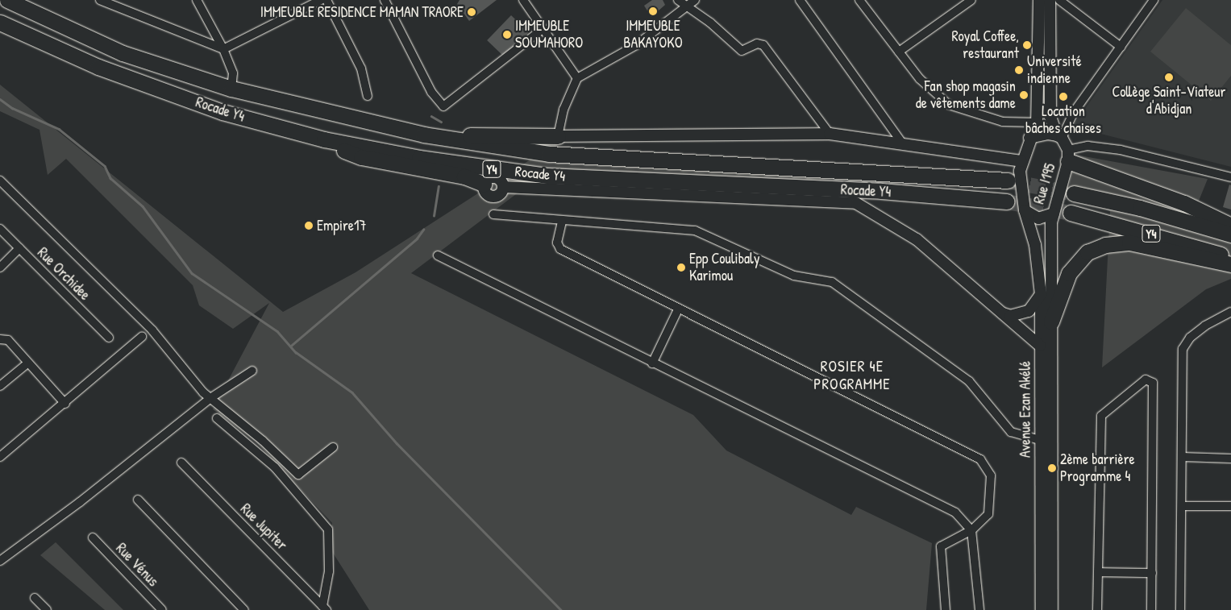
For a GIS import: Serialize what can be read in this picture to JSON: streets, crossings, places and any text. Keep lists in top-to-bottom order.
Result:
{
  "streets": {
    "highway": ["Rocade Y4", "Y4"],
    "main road": ["Rue I195", "Avenue Ezan Akélé"],
    "street": ["Rue Orchidee", "Rue Jupiter", "Rue Vénus"]
  },
  "crossings": [
    ["Rue I195", "Avenue Ezan Akélé"]
  ],
  "districts": ["ROSIER 4E PROGRAMME"],
  "places": [
    "IMMEUBLE BAKAYOKO",
    "IMMEUBLE RESIDENCE MAMAN TRAORE",
    "IMMEUBLE SOUMAHORO",
    "Royal Coffee, restaurant",
    "Université indienne",
    "Collège Saint-Viateur d'Abidjan",
    "Fan shop magasin de vêtements dame",
    "Location bâches chaises",
    "Empire17",
    "Epp Coulibaly Karimou",
    "2ème barrière Programme 4"
  ]
}
